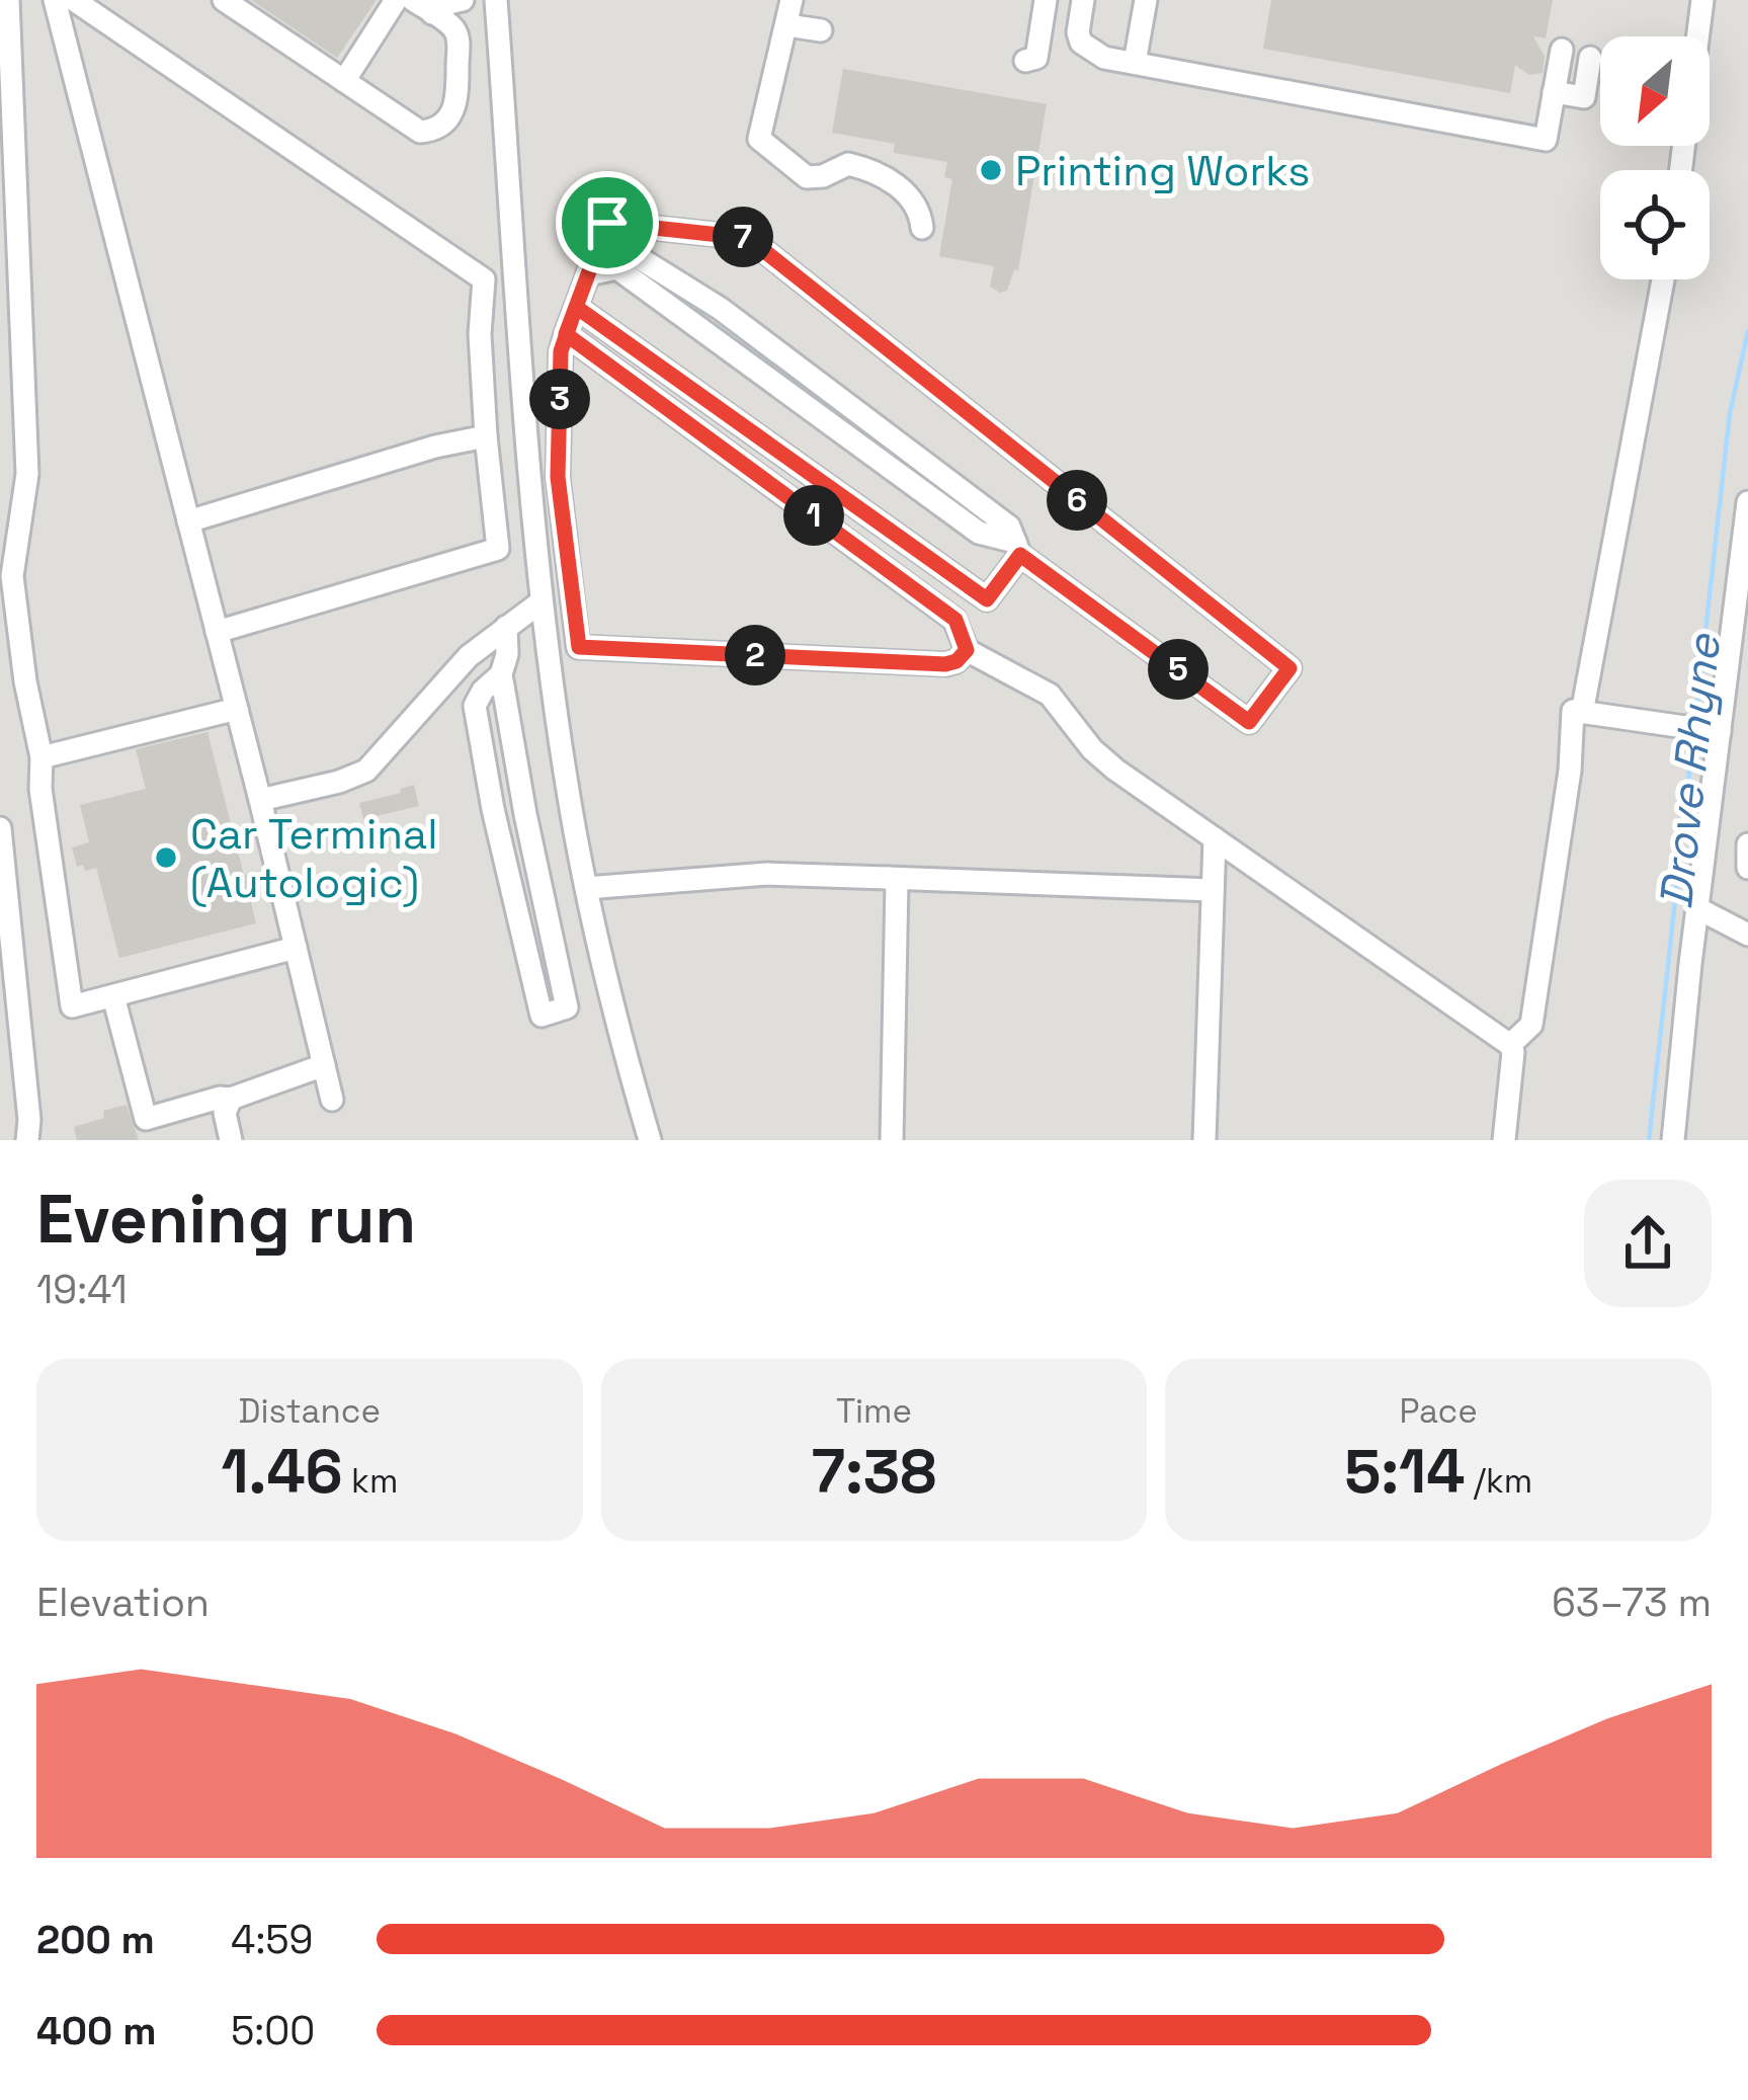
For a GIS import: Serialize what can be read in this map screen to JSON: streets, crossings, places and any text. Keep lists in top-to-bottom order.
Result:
{
  "water": ["Drove Rhyne"],
  "places": ["Printing Works", "Car Terminal (Autologic)"],
  "north": "bottom left",
  "page": {
    "pins": [
      "7",
      "3",
      "6",
      "1",
      "2",
      "5"
    ],
    "heading": ["Evening run", "19:41"],
    "stats": [
      ["Distance", "1.46 km"],
      ["Time", "7:38"],
      ["Pace", "5:14 /km"]
    ],
    "chart": ["Elevation", "63–73 m"],
    "list": [
      {
        "name": "200 m",
        "note": "4:59"
      },
      {
        "name": "400 m",
        "note": "5:00"
      }
    ]
  }
}
